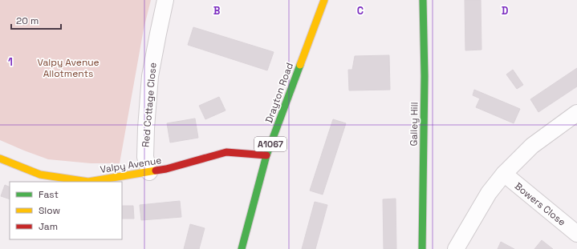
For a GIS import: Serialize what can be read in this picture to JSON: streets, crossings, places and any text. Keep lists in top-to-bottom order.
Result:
{
  "streets": {
    "street": [
      "Drayton Road",
      "Red Cottage Close",
      "Galley Hill",
      "A1067",
      "Valpy Avenue",
      "Bowers Close"
    ]
  },
  "crossings": [
    ["Drayton Road", "Valpy Avenue"],
    ["Red Cottage Close", "Valpy Avenue"]
  ],
  "parks": ["Valpy Avenue Allotments"],
  "legend": ["Fast", "Slow", "Jam"],
  "scale_bar": "20 m",
  "grid": {
    "columns": ["B", "C", "D"],
    "rows": ["1"]
  }
}
